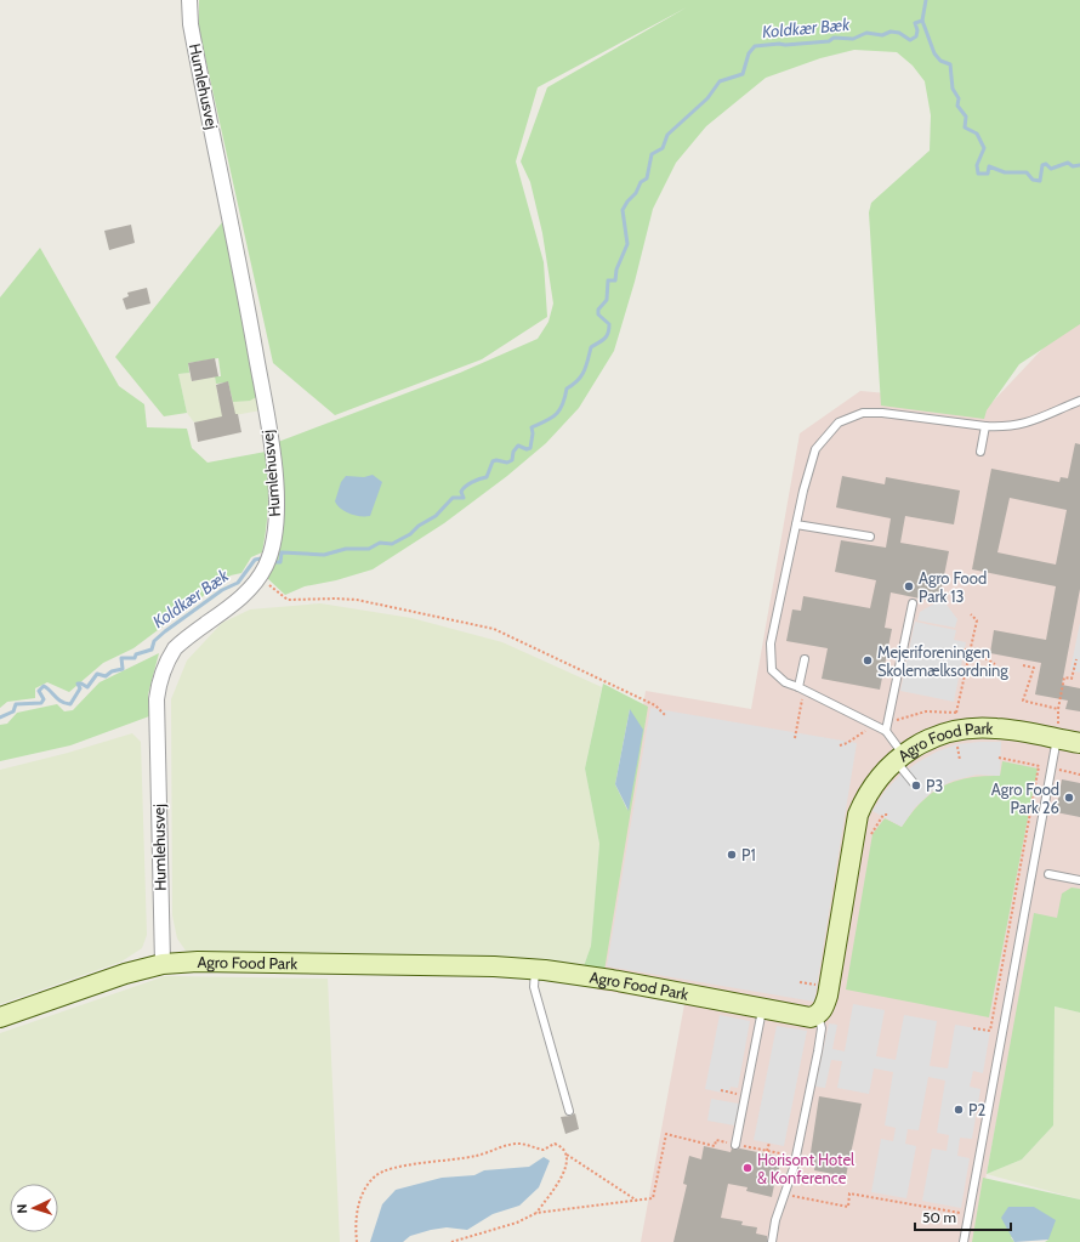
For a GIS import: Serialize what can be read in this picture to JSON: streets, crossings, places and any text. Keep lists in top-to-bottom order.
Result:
{
  "streets": {
    "street": ["Humlehusvej", "Agro Food Park"]
  },
  "crossings": [
    ["Humlehusvej", "Agro Food Park"]
  ],
  "water": ["Koldkær Bæk"],
  "places": [
    "Agro Food Park 13",
    "Mejeriforeningen Skolemælksordning",
    "P3",
    "Agro Food Park 26",
    "P1",
    "P2",
    "Horisont Hotel & Konference"
  ],
  "scale_bar": "50 m",
  "north": "left"
}
